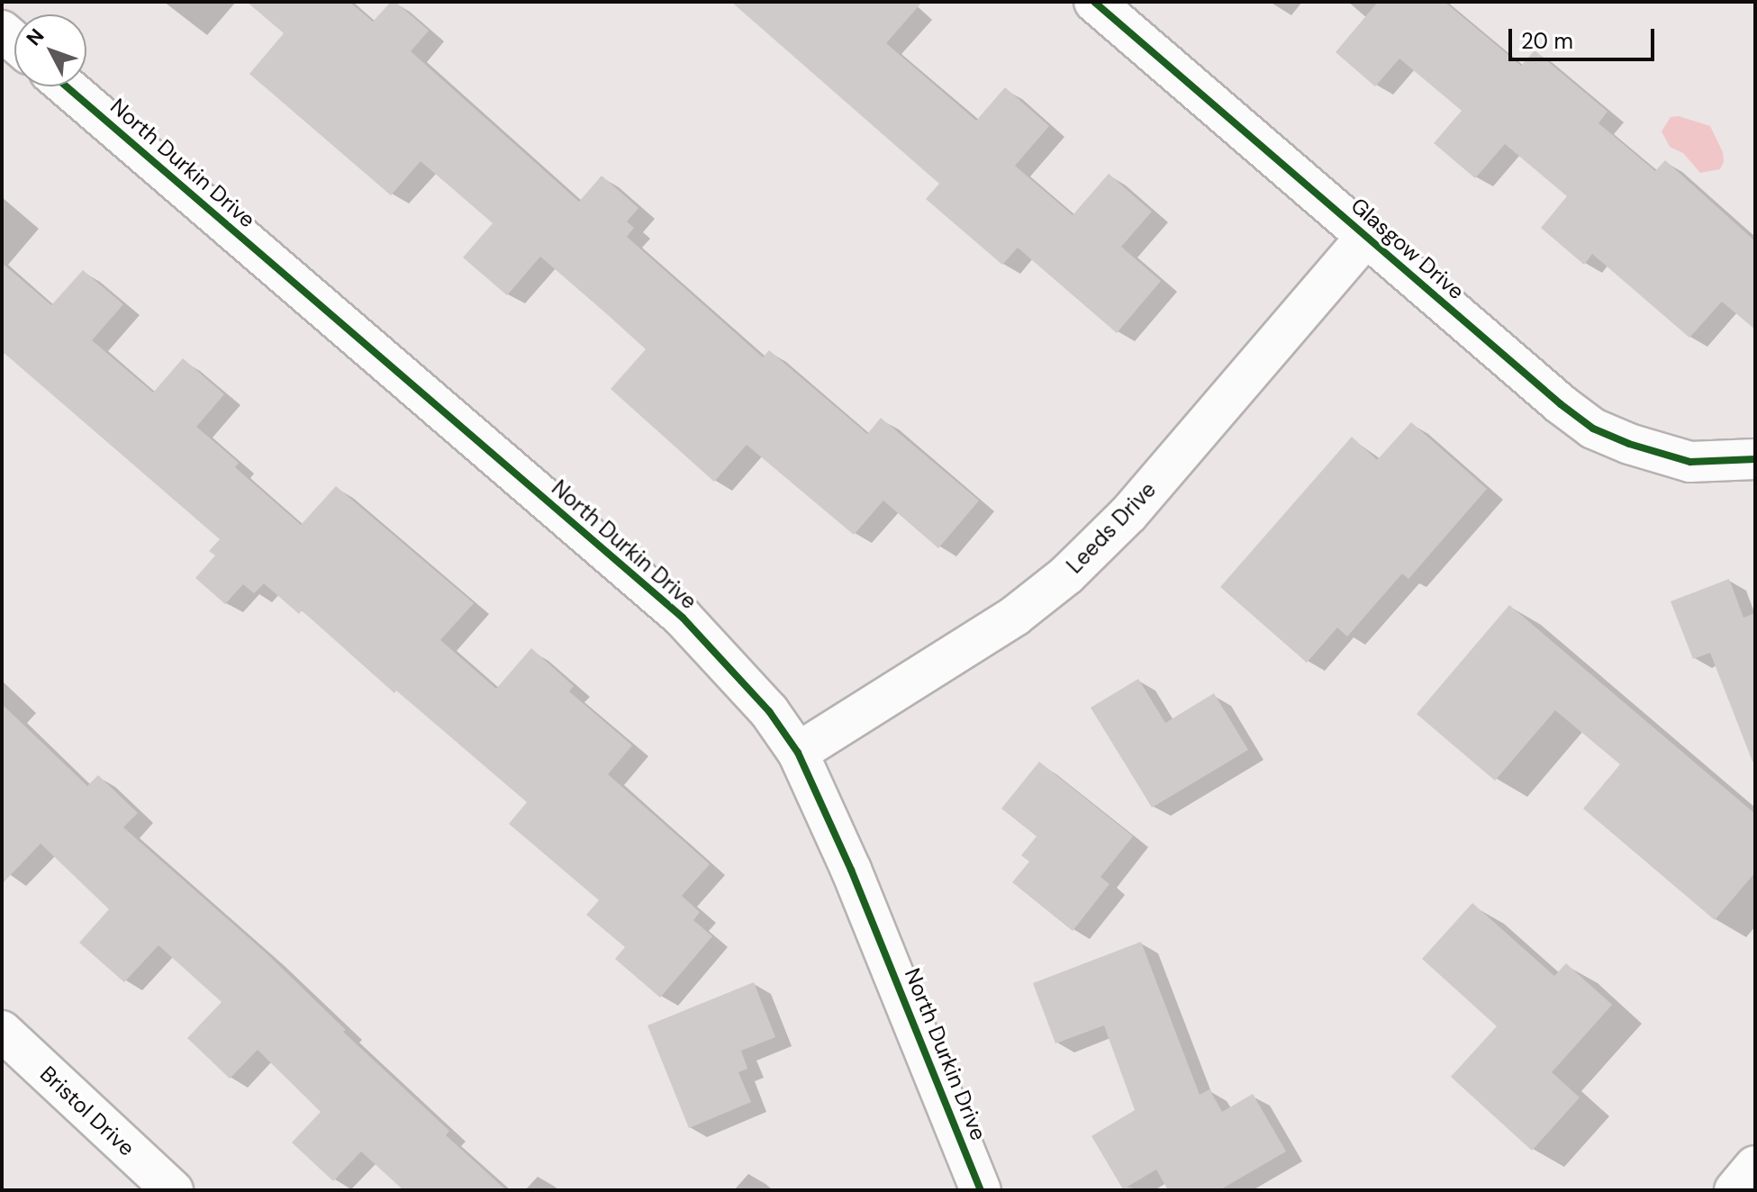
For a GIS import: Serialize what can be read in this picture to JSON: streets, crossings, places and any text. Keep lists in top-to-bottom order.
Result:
{
  "streets": {
    "street": [
      "North Durkin Drive",
      "Glasgow Drive",
      "Leeds Drive",
      "Bristol Drive"
    ]
  },
  "crossings": [
    ["North Durkin Drive", "Leeds Drive"],
    ["Glasgow Drive", "Leeds Drive"]
  ],
  "scale_bar": "20 m",
  "north": "top left"
}
